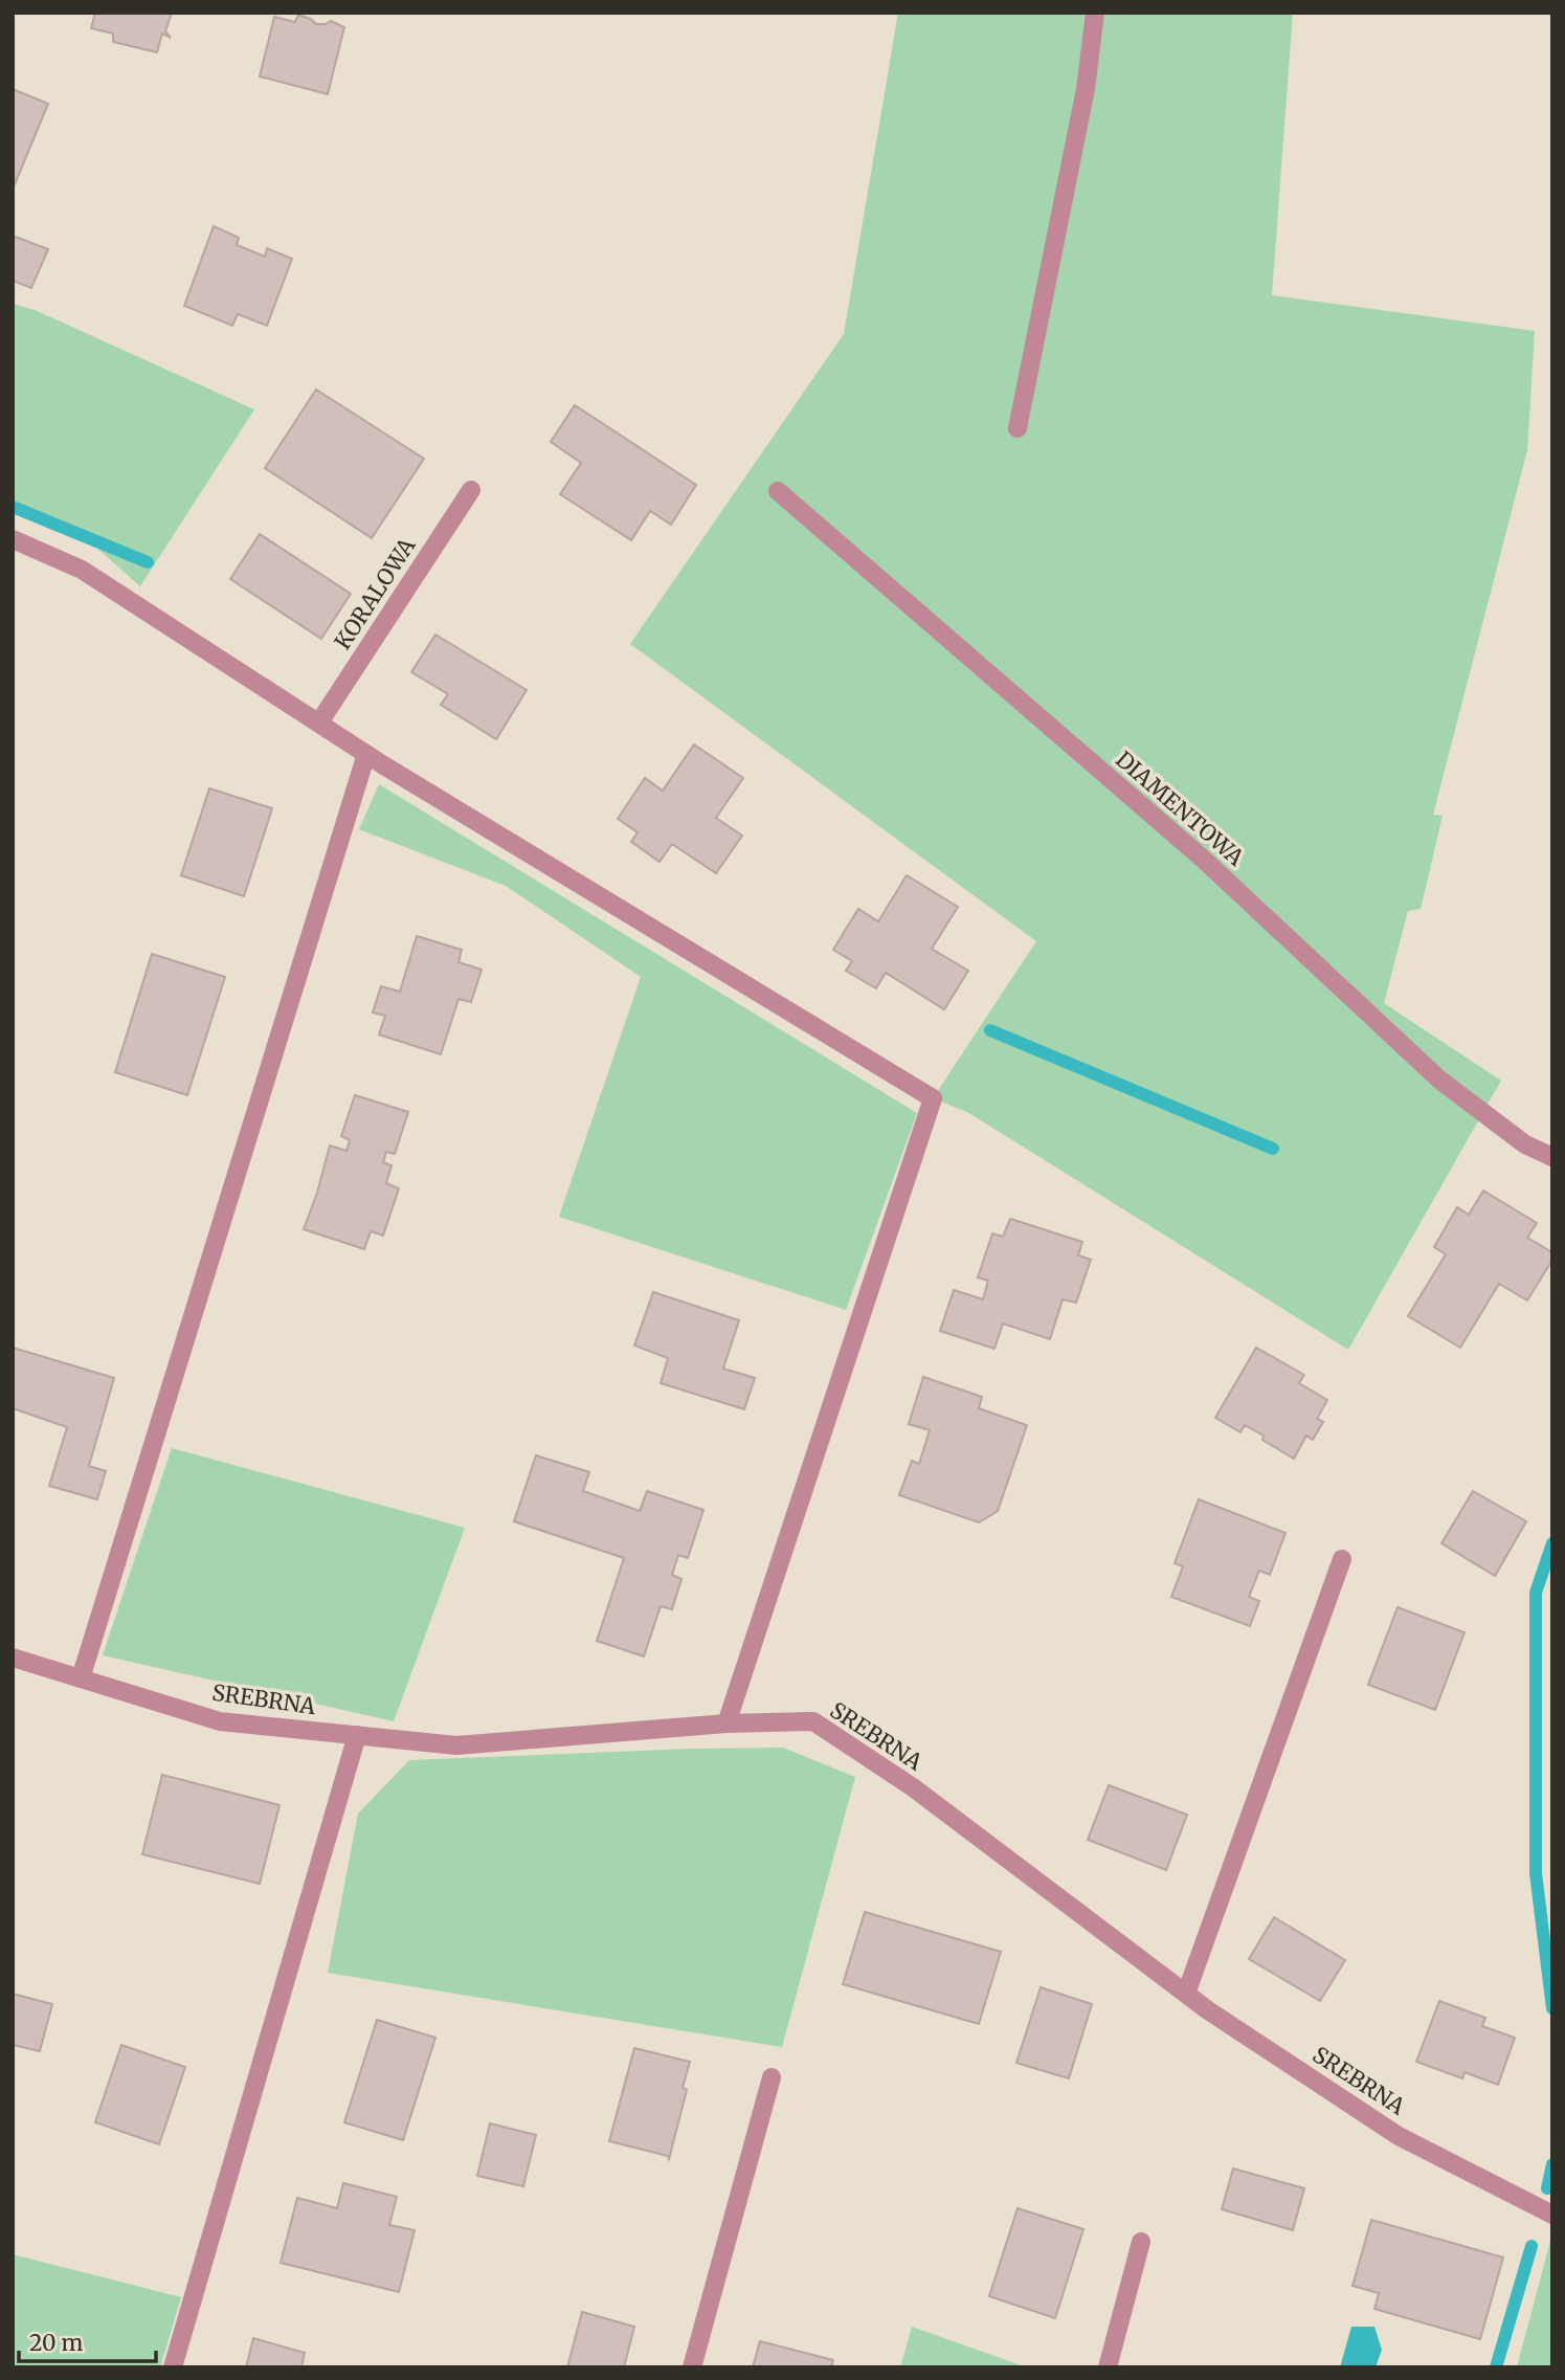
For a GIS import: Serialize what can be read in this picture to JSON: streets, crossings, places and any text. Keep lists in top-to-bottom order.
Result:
{
  "streets": {
    "street": ["KORALOWA", "DIAMENTOWA", "SREBRNA"]
  },
  "scale_bar": "20 m"
}
